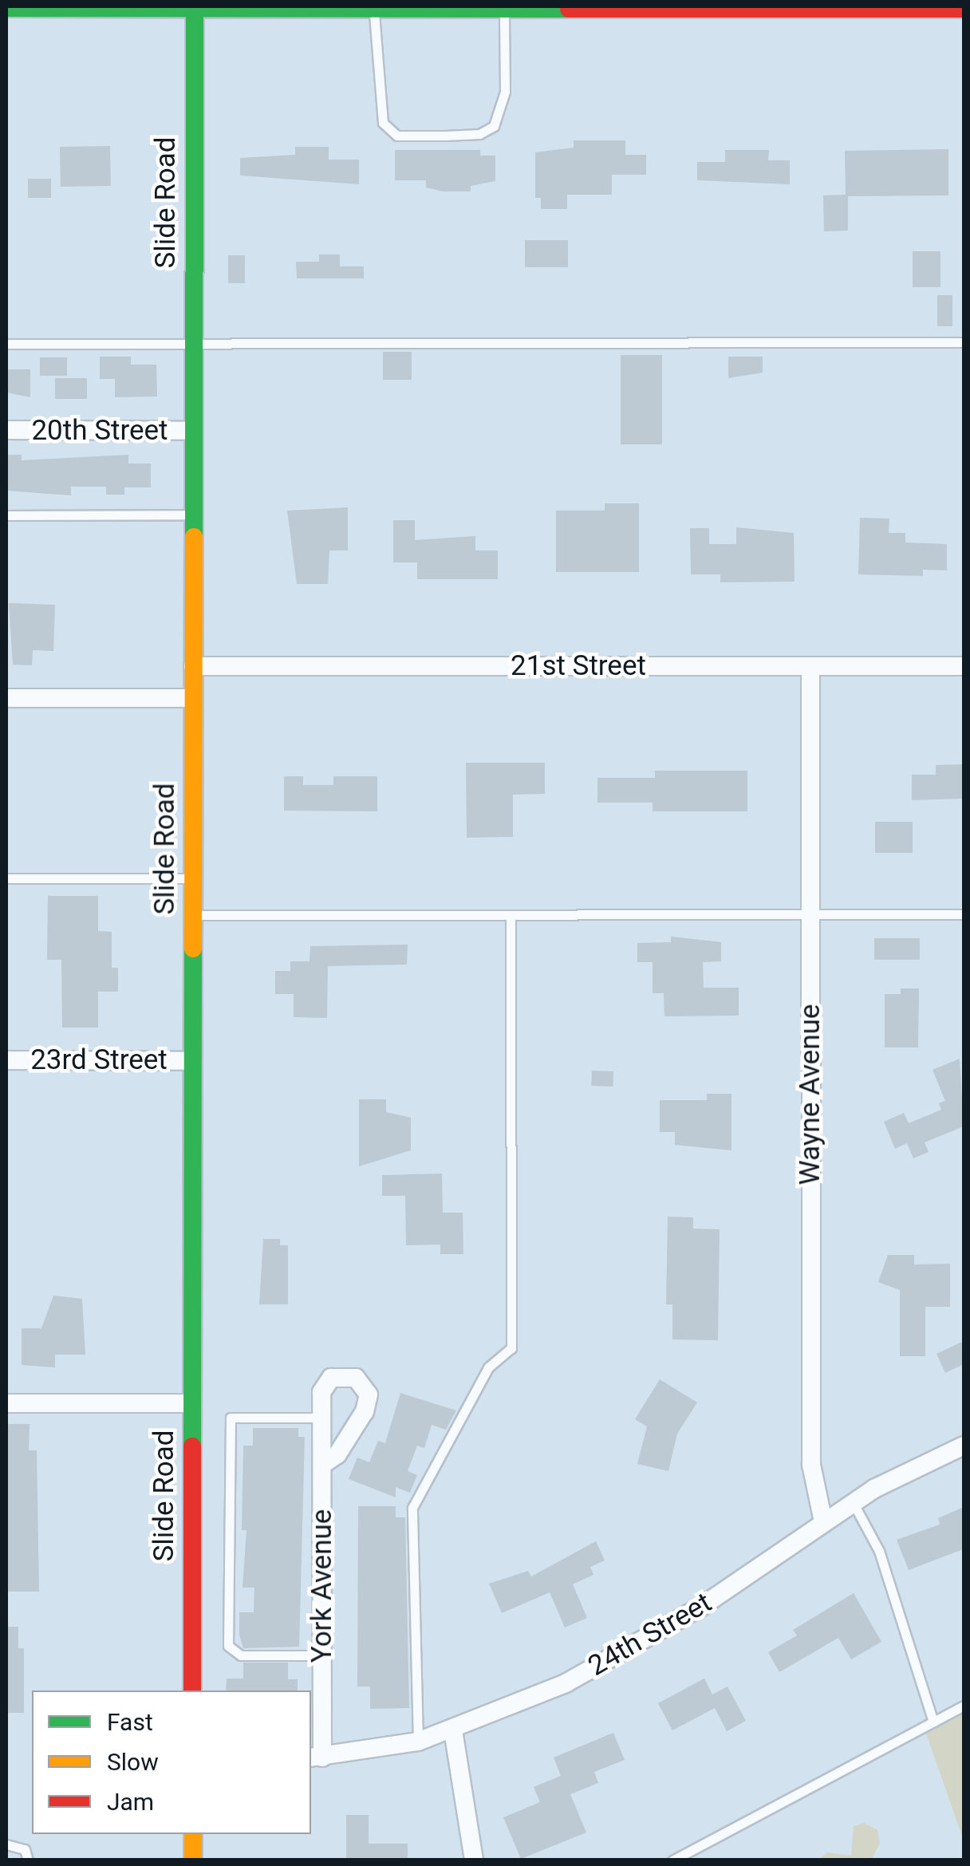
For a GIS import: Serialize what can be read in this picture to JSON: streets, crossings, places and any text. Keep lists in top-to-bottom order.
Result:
{
  "streets": {
    "main road": ["Slide Road"],
    "street": [
      "20th Street",
      "21st Street",
      "23rd Street",
      "Wayne Avenue",
      "York Avenue",
      "24th Street"
    ]
  },
  "crossings": [
    ["Slide Road", "20th Street"],
    ["Slide Road", "21st Street"],
    ["Slide Road", "23rd Street"],
    ["21st Street", "Wayne Avenue"],
    ["Wayne Avenue", "24th Street"],
    ["York Avenue", "24th Street"]
  ],
  "legend": ["Fast", "Slow", "Jam"]
}
